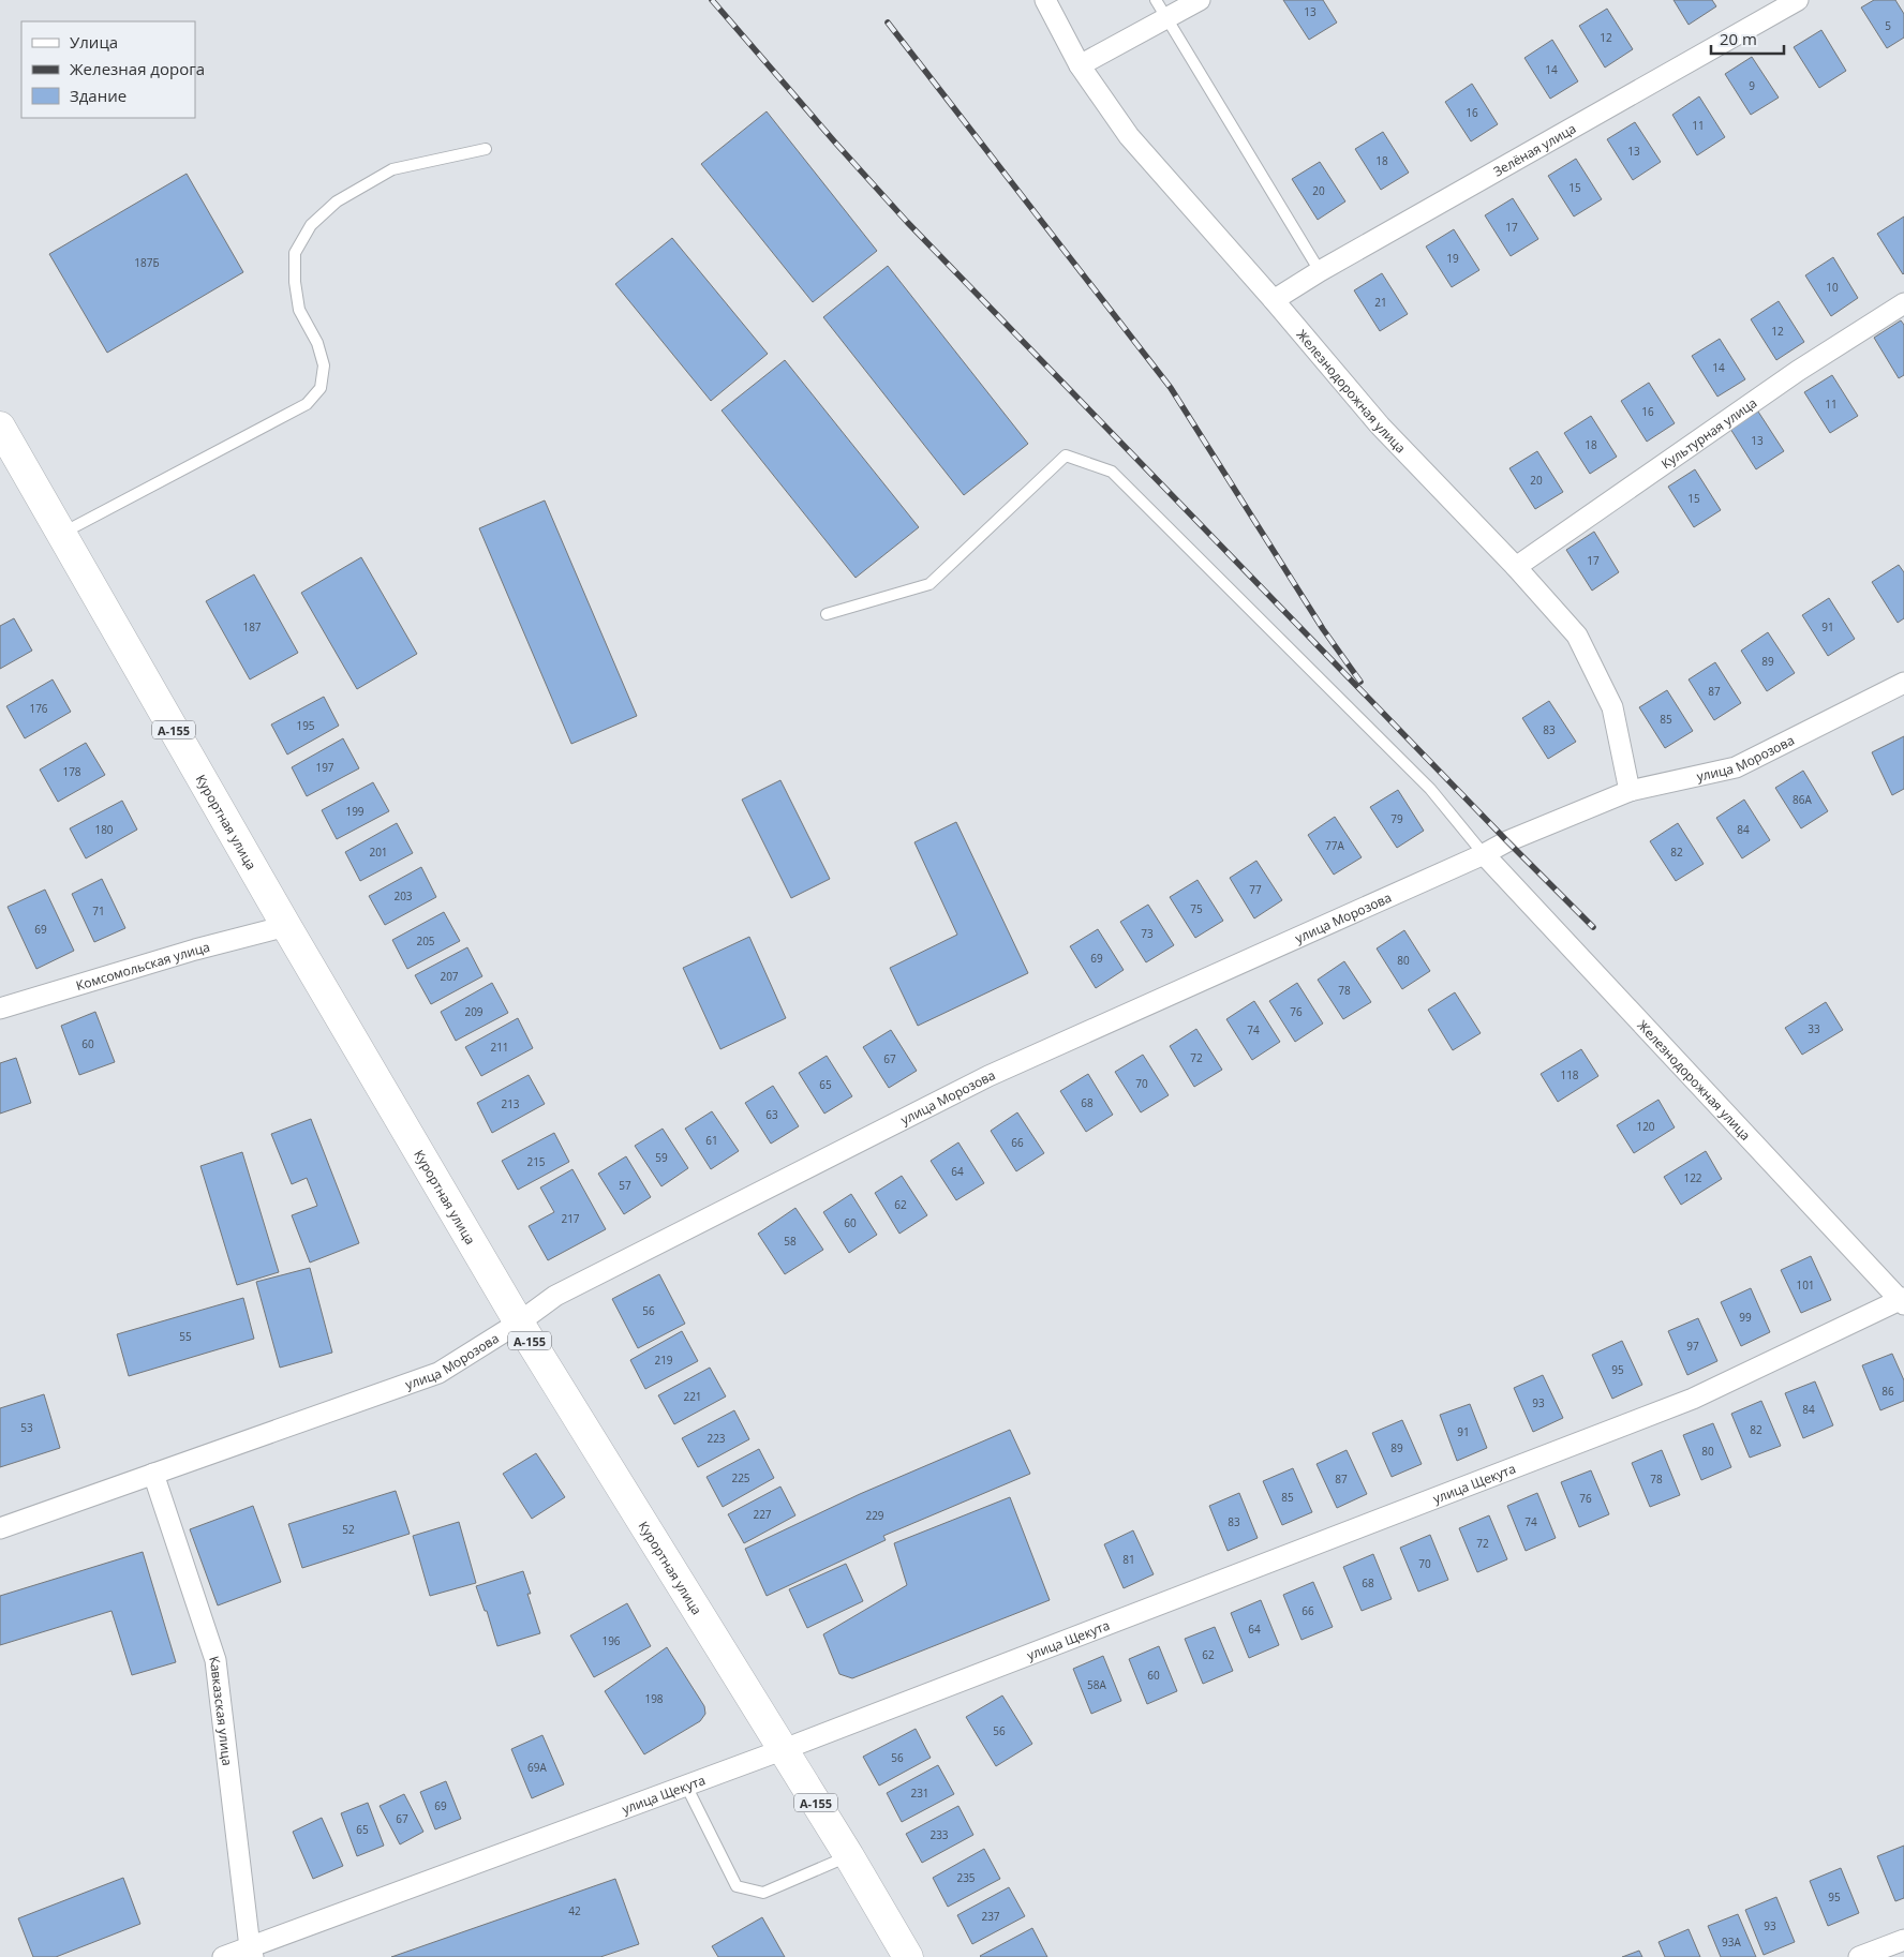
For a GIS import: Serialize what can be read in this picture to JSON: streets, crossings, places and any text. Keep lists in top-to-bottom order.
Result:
{
  "streets": {
    "main road": ["А-155", "Курортная улица"],
    "street": [
      "Зелёная улица",
      "Железнодорожная улица",
      "Культурная улица",
      "улица Морозова",
      "Комсомольская улица",
      "улица Щекута",
      "Кавказская улица"
    ]
  },
  "crossings": [
    ["Зелёная улица", "Железнодорожная улица"],
    ["Железнодорожная улица", "Культурная улица"],
    ["Железнодорожная улица", "улица Морозова"],
    ["Железнодорожная улица", "улица Щекута"],
    ["улица Морозова", "Курортная улица"],
    ["улица Морозова", "Кавказская улица"],
    ["Курортная улица", "Комсомольская улица"],
    ["Курортная улица", "улица Щекута"],
    ["улица Щекута", "Кавказская улица"]
  ],
  "house_numbers": [
    "13",
    "5",
    "12",
    "14",
    "9",
    "16",
    "11",
    "13",
    "18",
    "15",
    "20",
    "17",
    "19",
    "187Б",
    "10",
    "21",
    "12",
    "14",
    "11",
    "16",
    "13",
    "18",
    "20",
    "15",
    "17",
    "187",
    "91",
    "89",
    "87",
    "176",
    "85",
    "195",
    "83",
    "197",
    "178",
    "86А",
    "199",
    "79",
    "180",
    "84",
    "77А",
    "201",
    "82",
    "77",
    "203",
    "75",
    "71",
    "69",
    "73",
    "205",
    "69",
    "80",
    "207",
    "78",
    "209",
    "76",
    "33",
    "74",
    "60",
    "211",
    "72",
    "67",
    "118",
    "70",
    "65",
    "68",
    "213",
    "63",
    "120",
    "61",
    "66",
    "59",
    "215",
    "64",
    "122",
    "57",
    "62",
    "217",
    "60",
    "58",
    "101",
    "56",
    "99",
    "55",
    "97",
    "219",
    "95",
    "86",
    "221",
    "93",
    "84",
    "53",
    "82",
    "91",
    "223",
    "89",
    "80",
    "225",
    "87",
    "78",
    "85",
    "76",
    "227",
    "229",
    "83",
    "74",
    "52",
    "72",
    "81",
    "70",
    "68",
    "66",
    "64",
    "196",
    "62",
    "60",
    "58А",
    "198",
    "56",
    "56",
    "69А",
    "231",
    "69",
    "67",
    "65",
    "233",
    "235",
    "95",
    "42",
    "237",
    "93",
    "93А"
  ],
  "legend": ["Улица", "Железная дорога", "Здание"],
  "scale_bar": "20 m"
}
